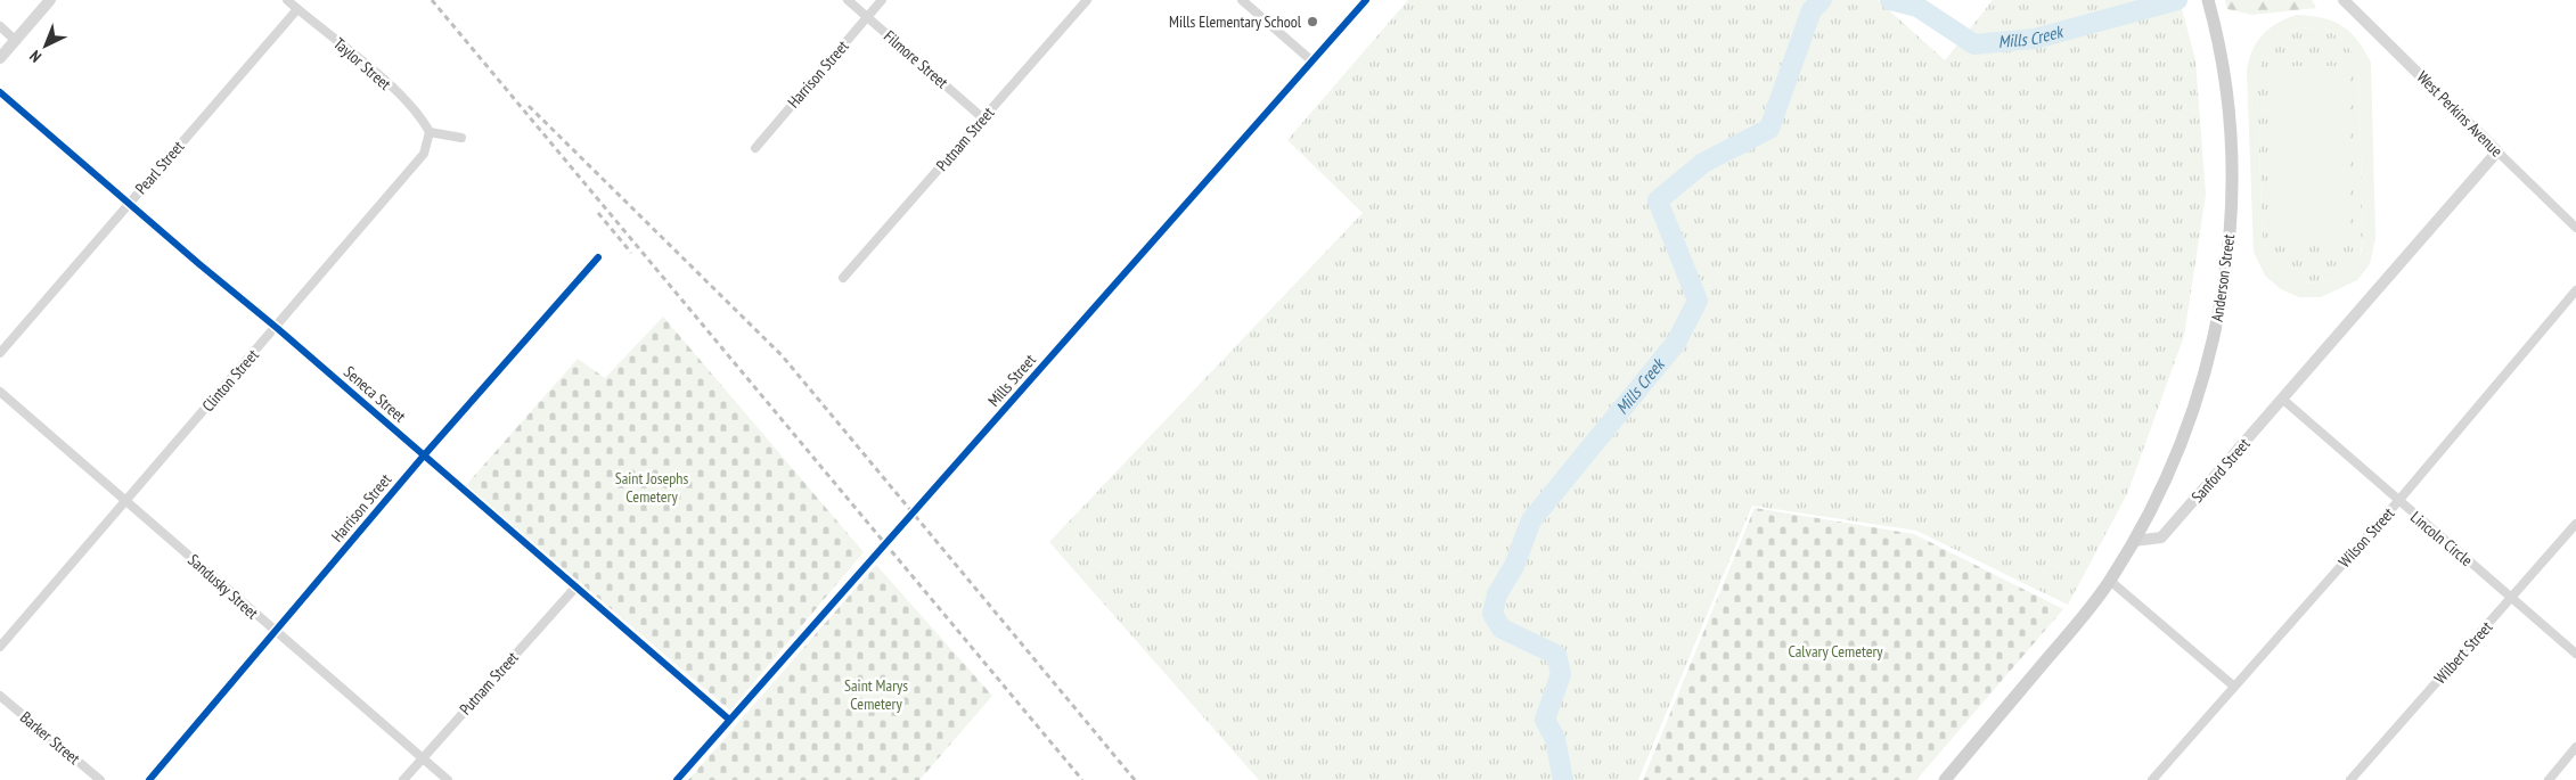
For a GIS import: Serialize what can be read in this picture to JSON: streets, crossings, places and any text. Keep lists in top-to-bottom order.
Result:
{
  "streets": {
    "main road": ["Anderson Street"],
    "street": [
      "Filmore Street",
      "Taylor Street",
      "Harrison Street",
      "West Perkins Avenue",
      "Putnam Street",
      "Pearl Street",
      "Clinton Street",
      "Mills Street",
      "Seneca Street",
      "Sanford Street",
      "Wilson Street",
      "Lincoln Circle",
      "Sandusky Street",
      "Wilbert Street",
      "Barker Street"
    ]
  },
  "crossings": [
    ["Filmore Street", "Harrison Street"],
    ["Filmore Street", "Putnam Street"],
    ["Taylor Street", "Pearl Street"],
    ["Taylor Street", "Clinton Street"],
    ["Harrison Street", "Seneca Street"],
    ["Harrison Street", "Sandusky Street"],
    ["West Perkins Avenue", "Sanford Street"],
    ["Putnam Street", "Seneca Street"],
    ["Putnam Street", "Sandusky Street"],
    ["Pearl Street", "Seneca Street"],
    ["Anderson Street", "Sanford Street"],
    ["Clinton Street", "Seneca Street"],
    ["Clinton Street", "Sandusky Street"],
    ["Mills Street", "Seneca Street"],
    ["Sanford Street", "Lincoln Circle"],
    ["Wilson Street", "Lincoln Circle"],
    ["Lincoln Circle", "Wilbert Street"]
  ],
  "water": ["Mills Creek"],
  "parks": ["Saint Josephs Cemetery", "Calvary Cemetery", "Saint Marys Cemetery"],
  "places": ["Mills Elementary School"],
  "north": "bottom left"
}
